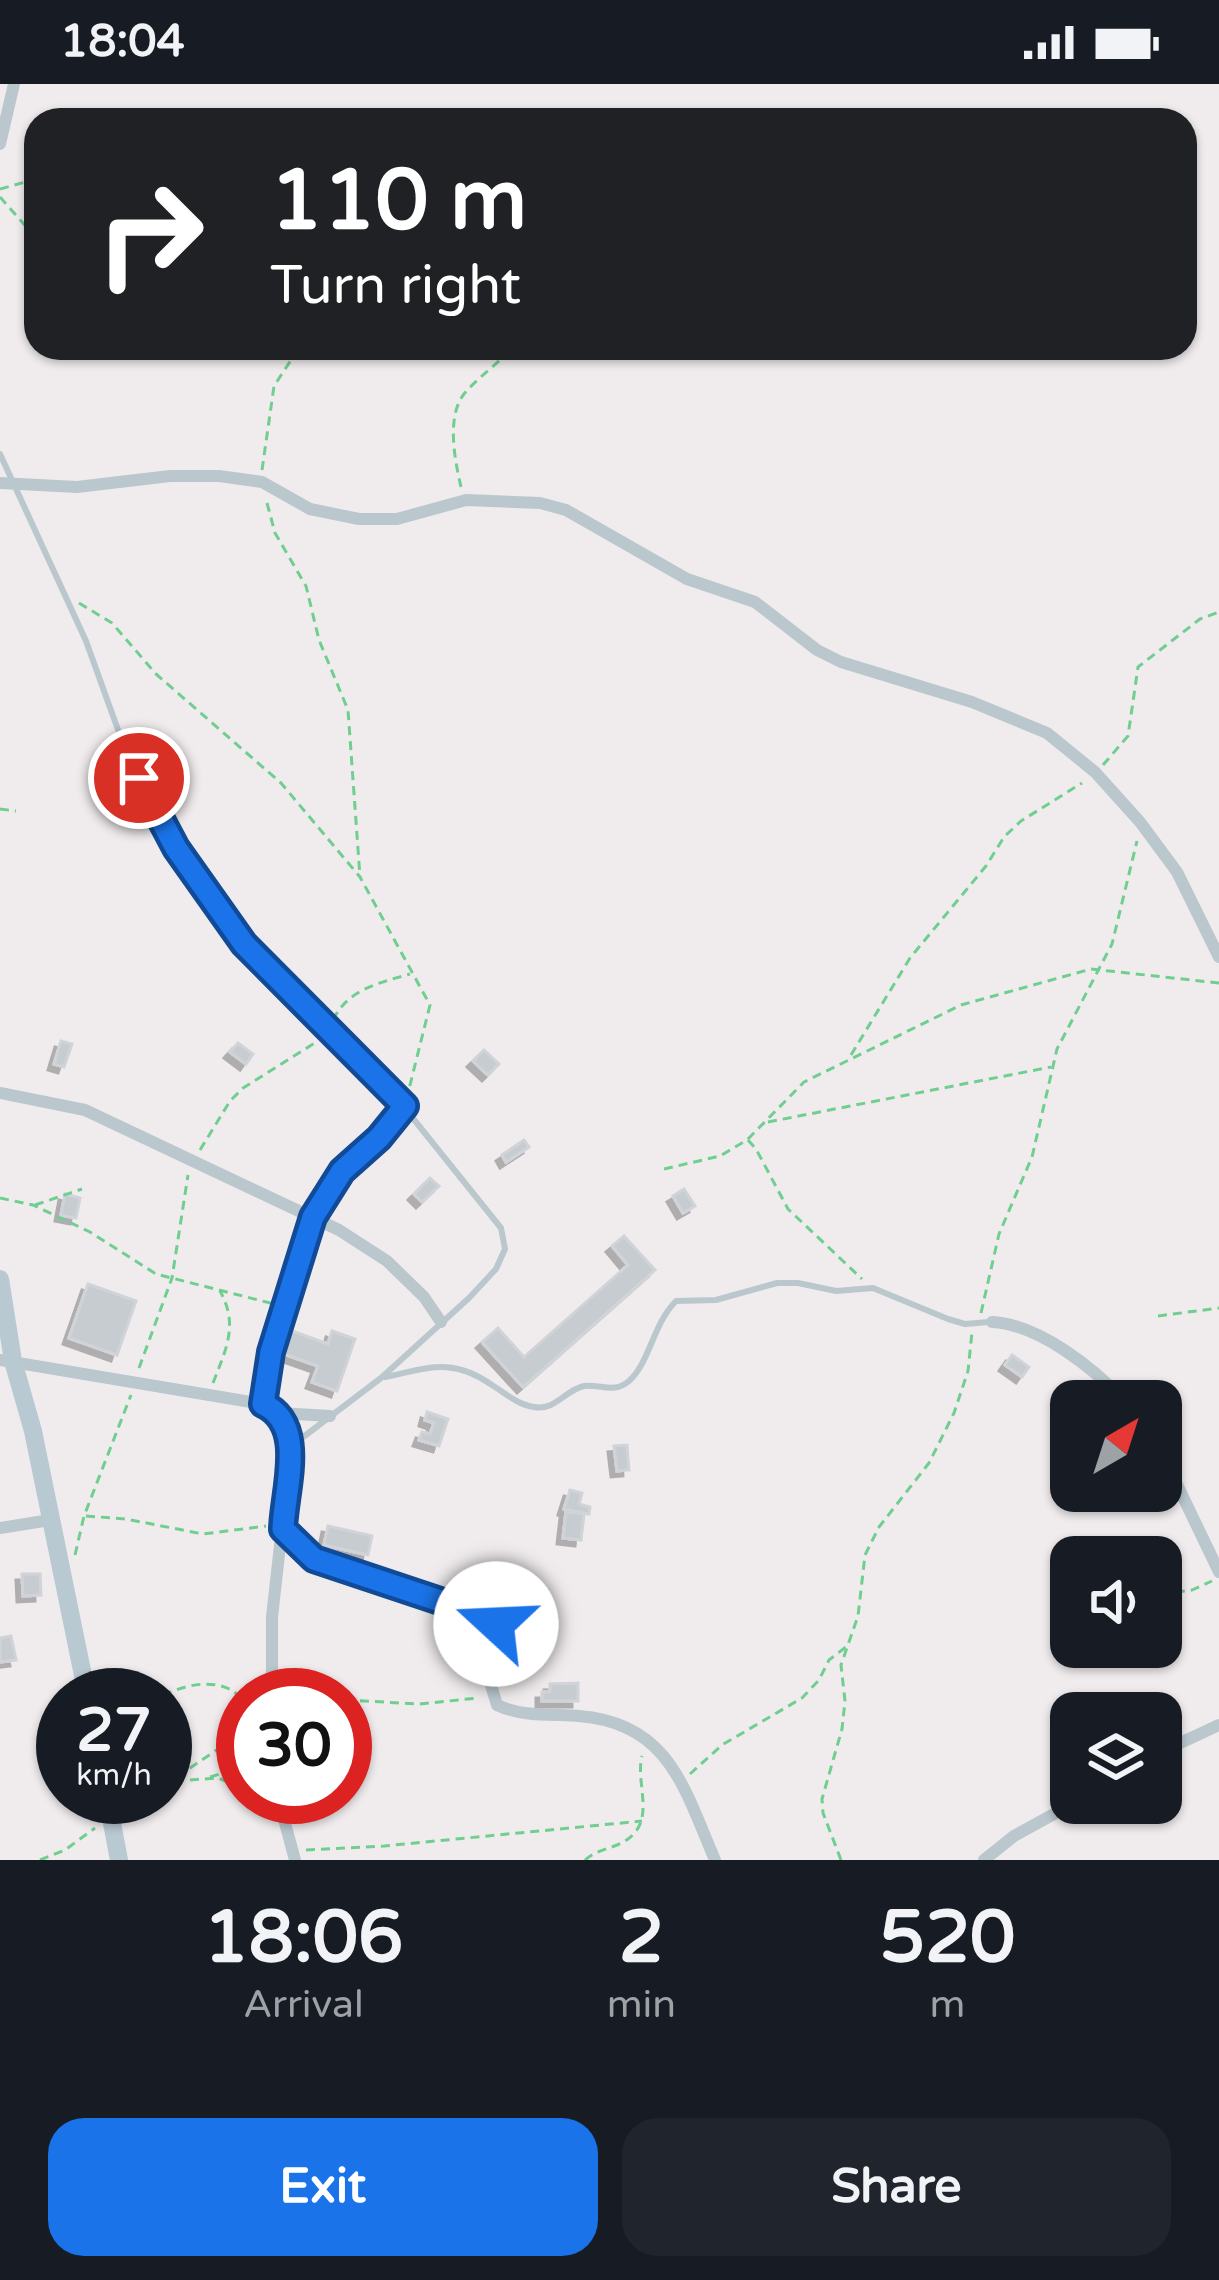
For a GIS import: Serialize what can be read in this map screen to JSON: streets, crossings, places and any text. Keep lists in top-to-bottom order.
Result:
{
  "north": "top right",
  "page": {
    "status": "18:04",
    "turn": ["110 m", "Turn right"],
    "speed": "27 km/h",
    "limit": "30",
    "eta": [
      "18:06",
      "Arrival",
      "2",
      "min",
      "520",
      "m"
    ],
    "buttons": ["Exit", "Share"]
  }
}
